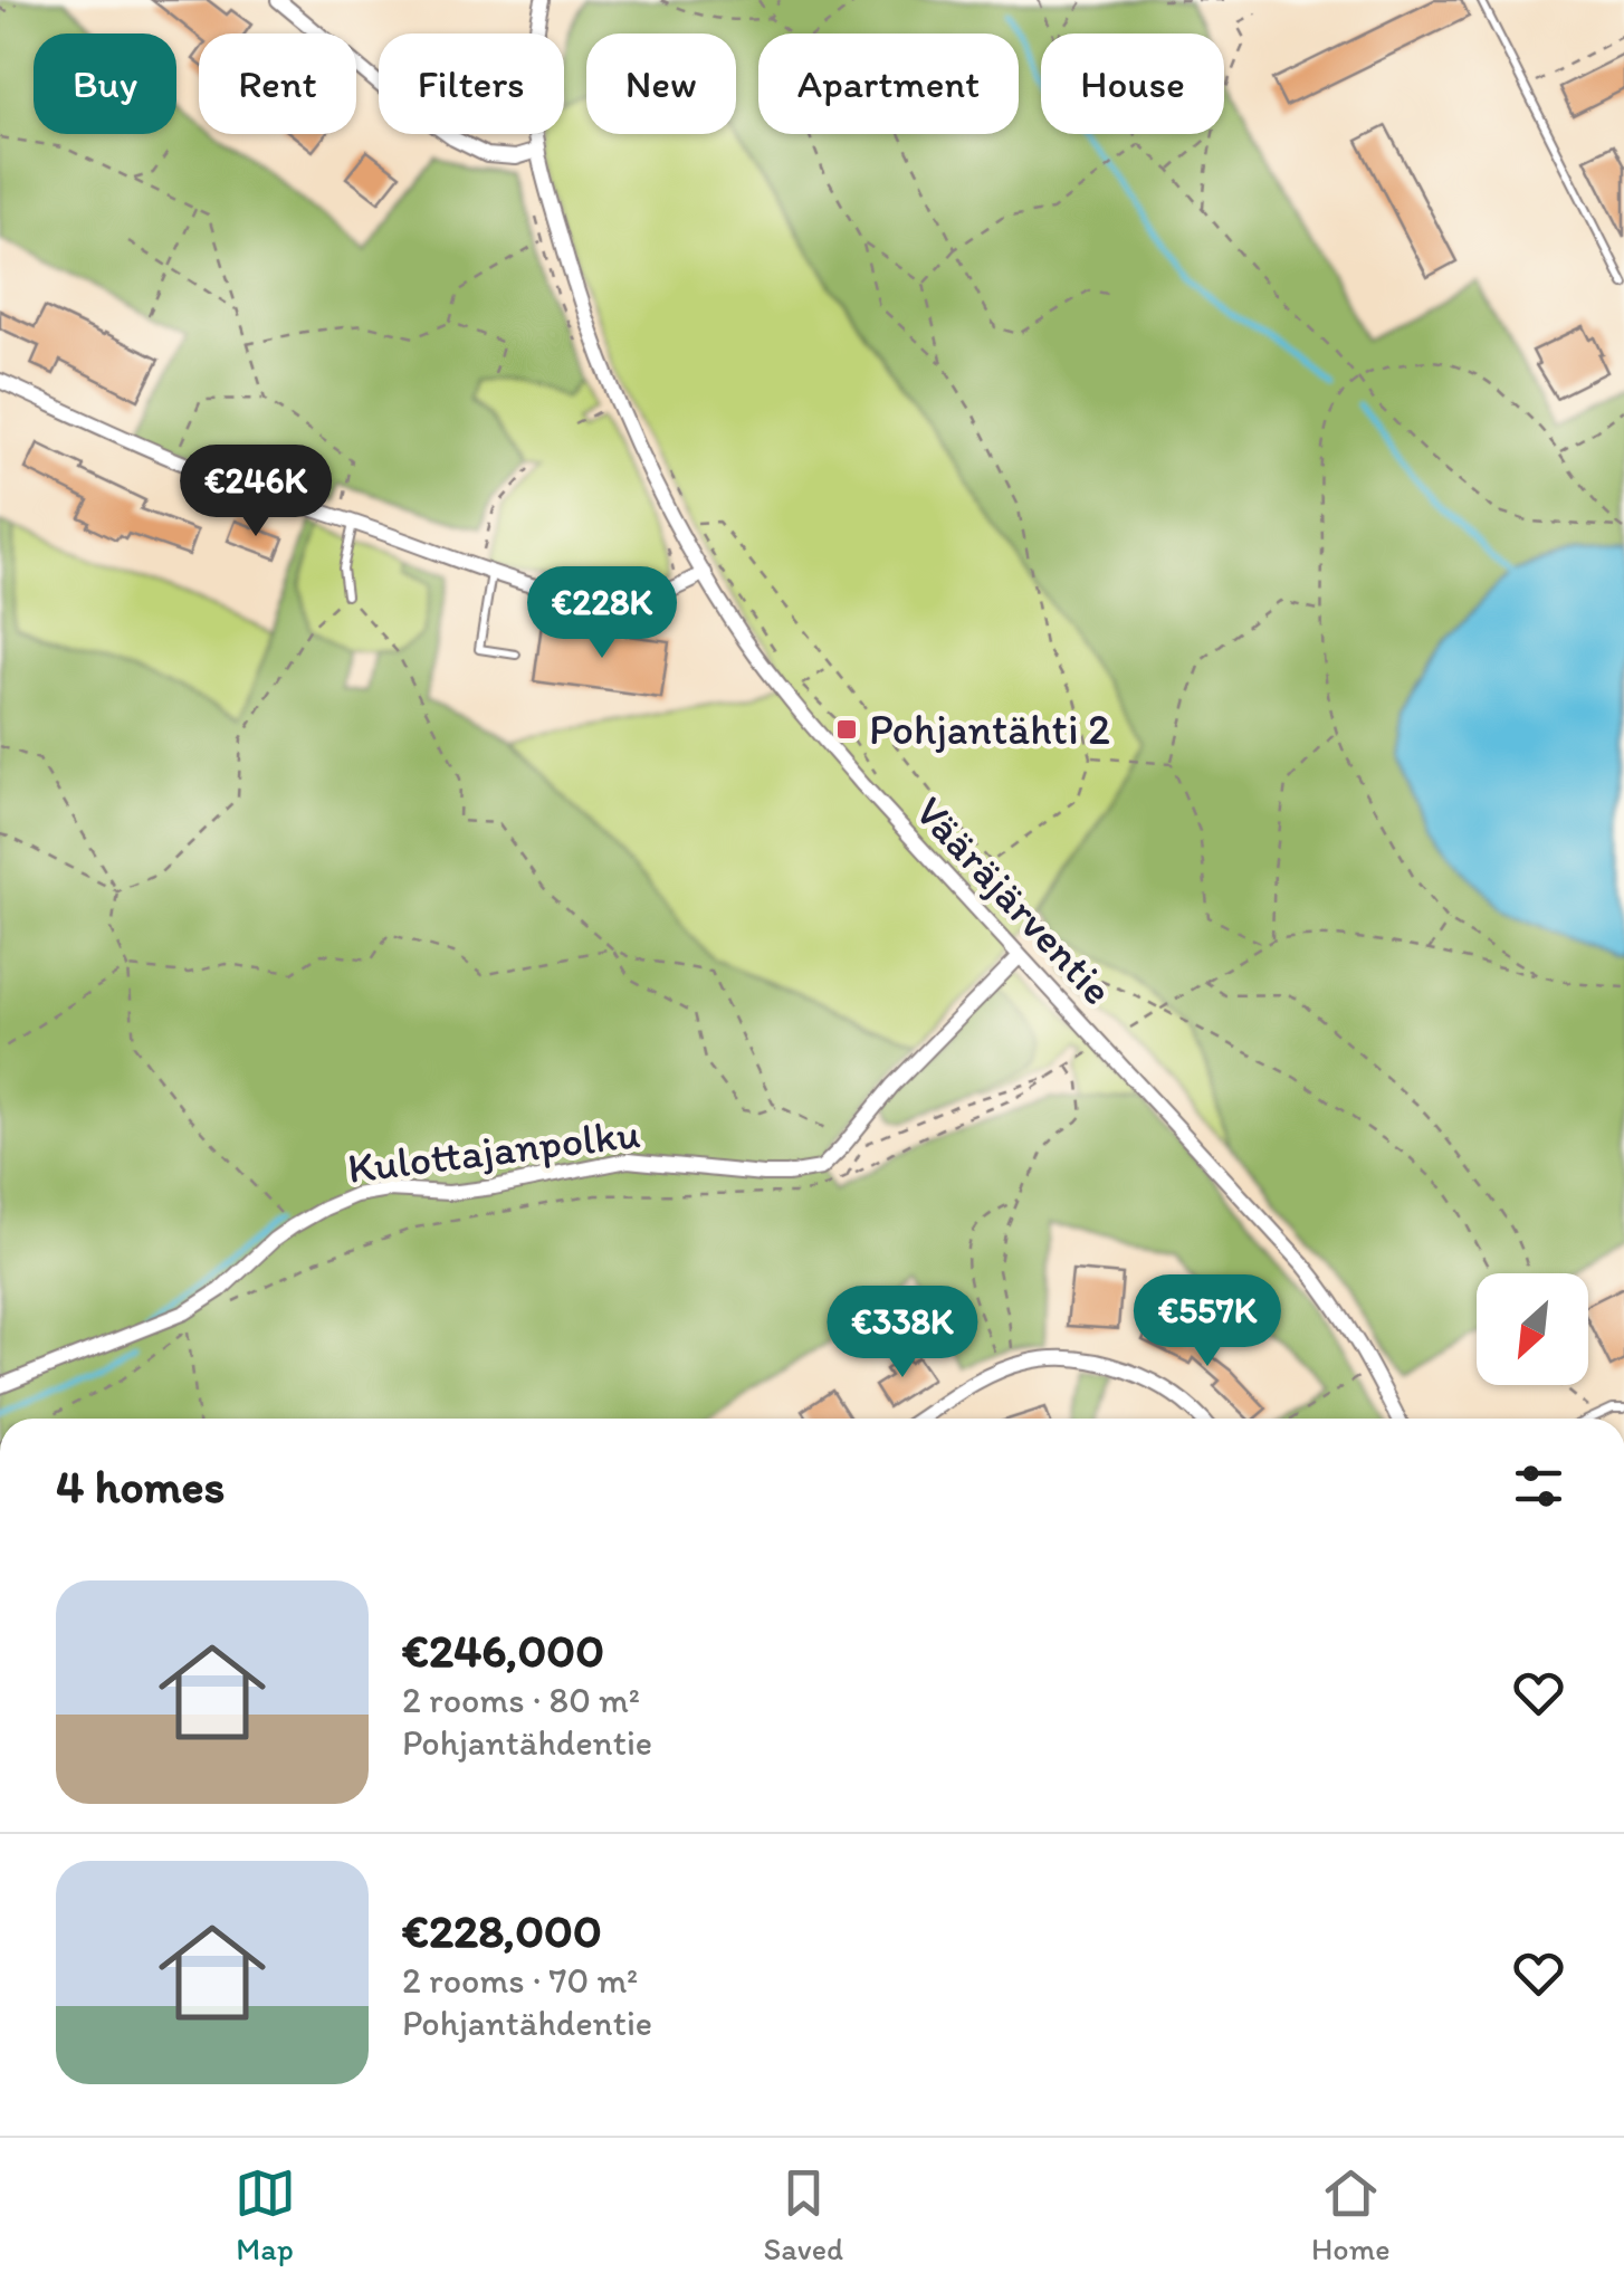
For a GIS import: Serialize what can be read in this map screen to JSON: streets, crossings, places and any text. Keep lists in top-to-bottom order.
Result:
{
  "streets": {
    "street": ["Vääräjärventie", "Kulottajanpolku"]
  },
  "crossings": [
    ["Vääräjärventie", "Kulottajanpolku"]
  ],
  "places": {
    "transit": ["Pohjantähti 2"]
  },
  "north": "bottom left",
  "page": {
    "chip": [
      "Buy",
      "Rent",
      "Filters",
      "New",
      "Apartment",
      "House"
    ],
    "price": [
      "€246K",
      "€228K",
      "€557K",
      "€338K"
    ],
    "heading": "4 homes",
    "list": [
      {
        "name": "€246,000",
        "note": "2 rooms · 80 m² · Pohjantähdentie"
      },
      {
        "name": "€228,000",
        "note": "2 rooms · 70 m² · Pohjantähdentie"
      }
    ],
    "tabs": ["Map", "Saved", "Home"]
  }
}
